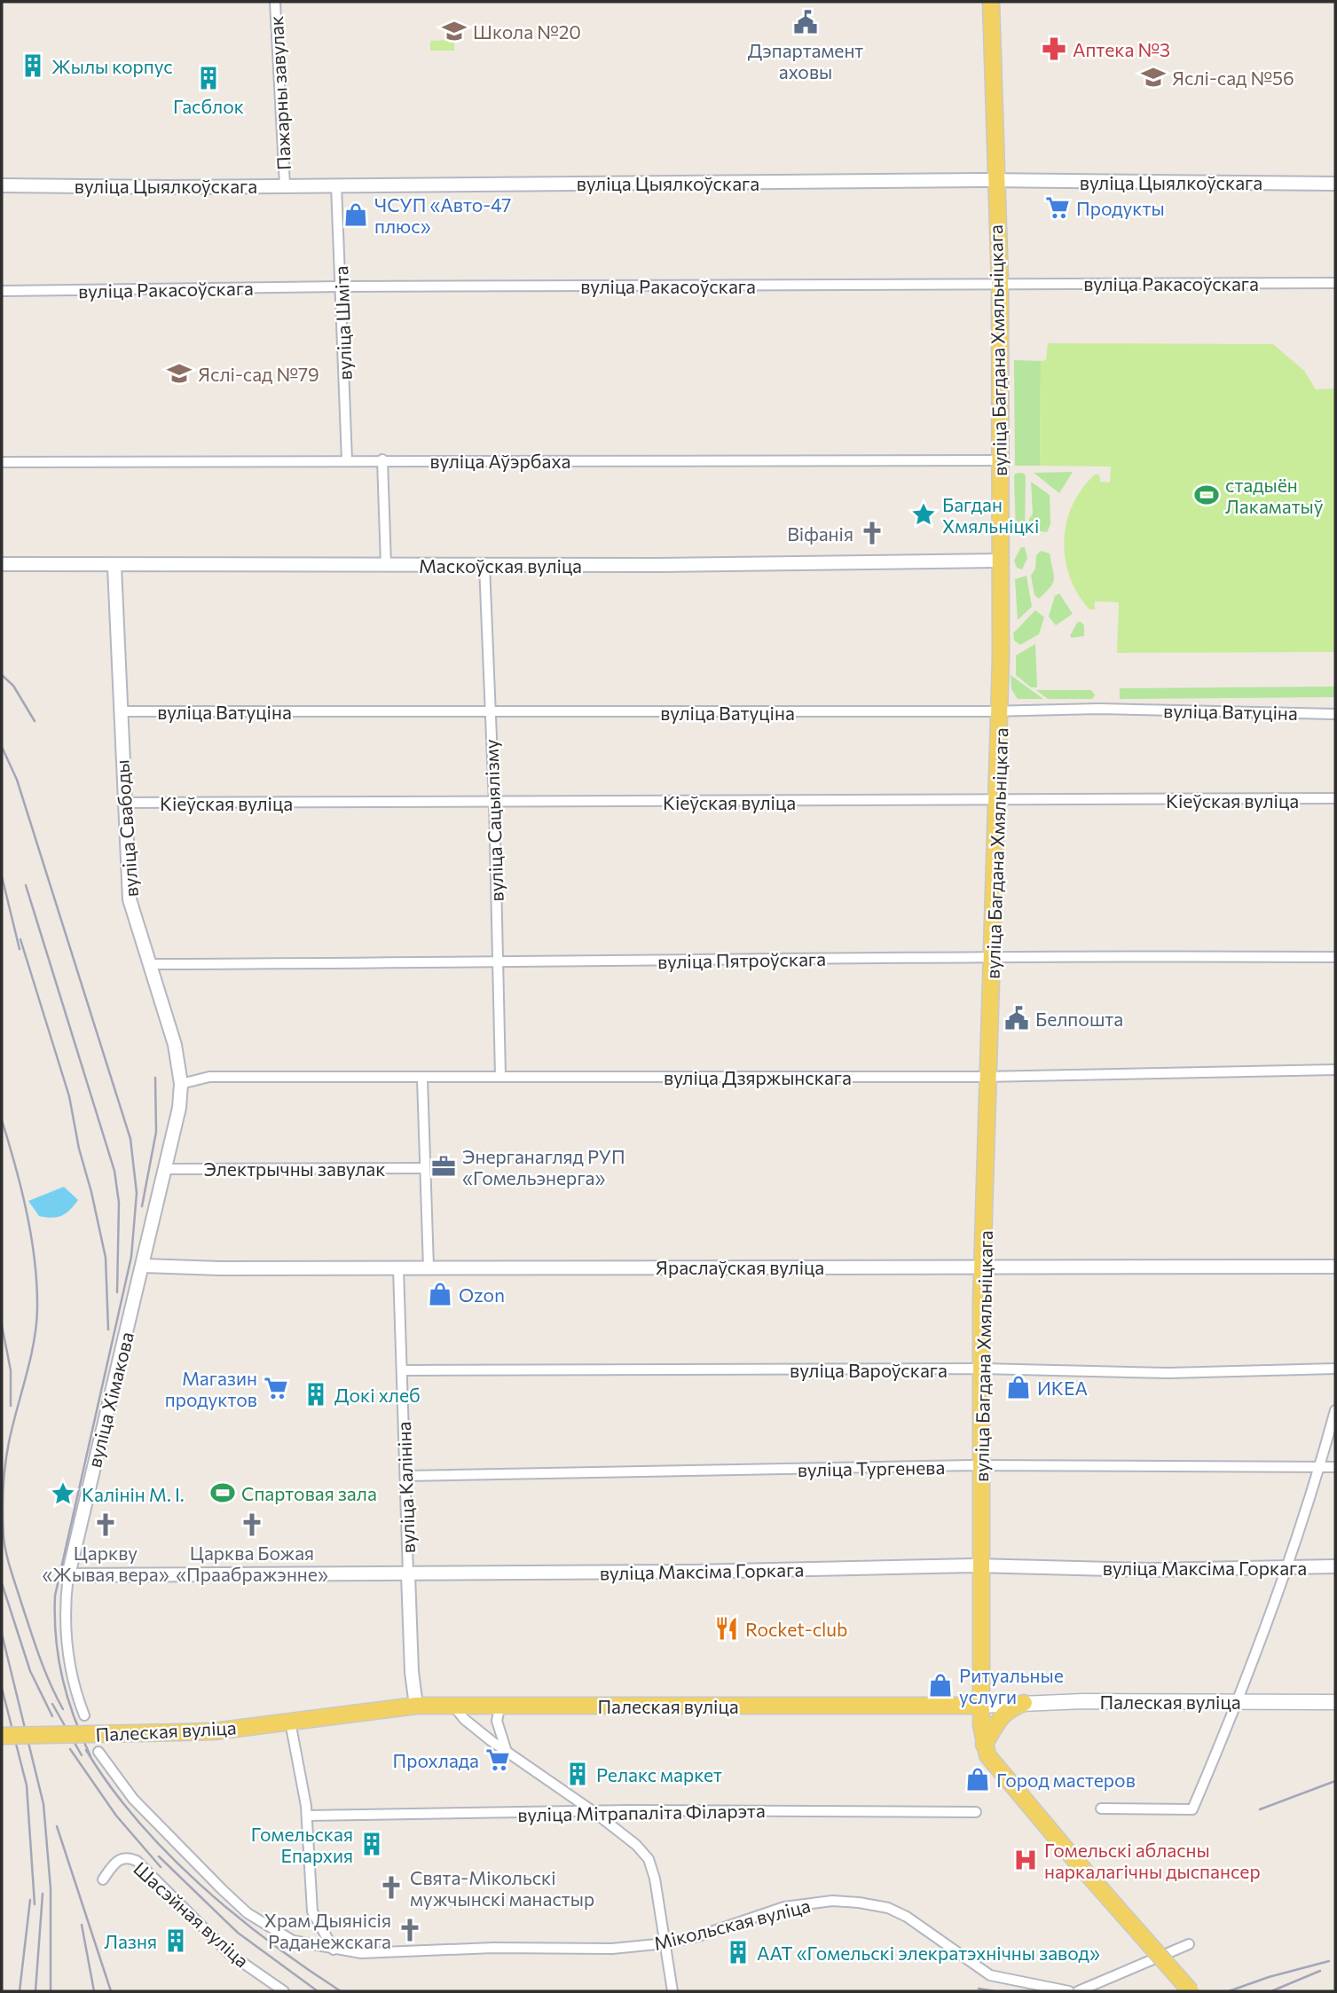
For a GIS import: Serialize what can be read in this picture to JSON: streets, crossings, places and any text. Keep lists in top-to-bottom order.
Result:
{
  "streets": {
    "main road": ["вуліца Багдана Хмяльніцкага", "Палеская вуліца"],
    "street": [
      "Пажарны завулак",
      "вуліца Цыялкоўскага",
      "вуліца Ракасоўскага",
      "вуліца Шміта",
      "вуліца Аўэрбаха",
      "Маскоўская вуліца",
      "вуліца Ватуціна",
      "Кіеўская вуліца",
      "вуліца Сацыялізму",
      "вуліца Свабоды",
      "вуліца Пятроўскага",
      "вуліца Дзяржынскага",
      "Электрычны завулак",
      "Яраслаўская вуліца",
      "вуліца Вароўскага",
      "вуліца Хімакова",
      "вуліца Тургенева",
      "вуліца Калініна",
      "вуліца Максіма Горкага",
      "вуліца Мітрапаліта Філарэта",
      "Шасэйная вуліца",
      "Мікольская вуліца"
    ]
  },
  "crossings": [
    ["Пажарны завулак", "вуліца Цыялкоўскага"],
    ["вуліца Цыялкоўскага", "вуліца Шміта"],
    ["вуліца Цыялкоўскага", "вуліца Багдана Хмяльніцкага"],
    ["вуліца Ракасоўскага", "вуліца Шміта"],
    ["вуліца Ракасоўскага", "вуліца Багдана Хмяльніцкага"],
    ["вуліца Шміта", "вуліца Аўэрбаха"],
    ["вуліца Багдана Хмяльніцкага", "вуліца Аўэрбаха"],
    ["вуліца Багдана Хмяльніцкага", "Маскоўская вуліца"],
    ["вуліца Багдана Хмяльніцкага", "вуліца Ватуціна"],
    ["вуліца Багдана Хмяльніцкага", "Кіеўская вуліца"],
    ["вуліца Багдана Хмяльніцкага", "вуліца Пятроўскага"],
    ["вуліца Багдана Хмяльніцкага", "вуліца Дзяржынскага"],
    ["вуліца Багдана Хмяльніцкага", "Яраслаўская вуліца"],
    ["вуліца Багдана Хмяльніцкага", "вуліца Вароўскага"],
    ["вуліца Багдана Хмяльніцкага", "вуліца Тургенева"],
    ["вуліца Багдана Хмяльніцкага", "вуліца Максіма Горкага"],
    ["вуліца Багдана Хмяльніцкага", "Палеская вуліца"],
    ["Маскоўская вуліца", "вуліца Сацыялізму"],
    ["Маскоўская вуліца", "вуліца Свабоды"],
    ["вуліца Ватуціна", "вуліца Сацыялізму"],
    ["вуліца Ватуціна", "вуліца Свабоды"],
    ["Кіеўская вуліца", "вуліца Сацыялізму"],
    ["Кіеўская вуліца", "вуліца Свабоды"],
    ["вуліца Сацыялізму", "вуліца Пятроўскага"],
    ["вуліца Сацыялізму", "вуліца Дзяржынскага"],
    ["вуліца Свабоды", "вуліца Пятроўскага"],
    ["вуліца Свабоды", "вуліца Дзяржынскага"],
    ["вуліца Свабоды", "вуліца Хімакова"],
    ["вуліца Дзяржынскага", "вуліца Хімакова"],
    ["Электрычны завулак", "вуліца Хімакова"],
    ["Яраслаўская вуліца", "вуліца Хімакова"],
    ["Яраслаўская вуліца", "вуліца Калініна"],
    ["вуліца Вароўскага", "вуліца Калініна"],
    ["вуліца Хімакова", "вуліца Максіма Горкага"],
    ["вуліца Тургенева", "вуліца Калініна"],
    ["вуліца Калініна", "вуліца Максіма Горкага"],
    ["вуліца Калініна", "Палеская вуліца"]
  ],
  "places": {
    "public building": ["Дэпартамент аховы", "Белпошта"],
    "school or university": ["Школа №20", "Яслі-сад №56", "Яслі-сад №79"],
    "pharmacy": ["Аптека №3"],
    "building": [
      "Жылы корпус",
      "Гасблок",
      "Докі хлеб",
      "Релакс маркет",
      "Гомельская Епархия",
      "Лазня",
      "ААТ «Гомельскі элекратэхнічны завод»"
    ],
    "supermarket": ["Продукты", "Магазин продуктов", "Прохлада"],
    "shop": [
      "ЧСУП «Авто-47 плюс»",
      "Ozon",
      "ИКЕА",
      "Ритуальные услуги",
      "Город мастеров"
    ],
    "sports": ["стадыён Лакаматыў", "Спартовая зала"],
    "place": ["Багдан Хмяльніцкі", "Калінін М. І."],
    "church": [
      "Віфанія",
      "Царкву «Жывая вера»",
      "Царква Божая «Праабражэнне»",
      "Свята-Мікольскі мужчынскі манастыр",
      "Храм Дыянісія Раданежскага"
    ],
    "office": ["Энерганагляд РУП «Гомельэнерга»"],
    "restaurant": ["Rocket-club"],
    "hospital": ["Гомельскі абласны наркалагічны дыспансер"]
  }
}
